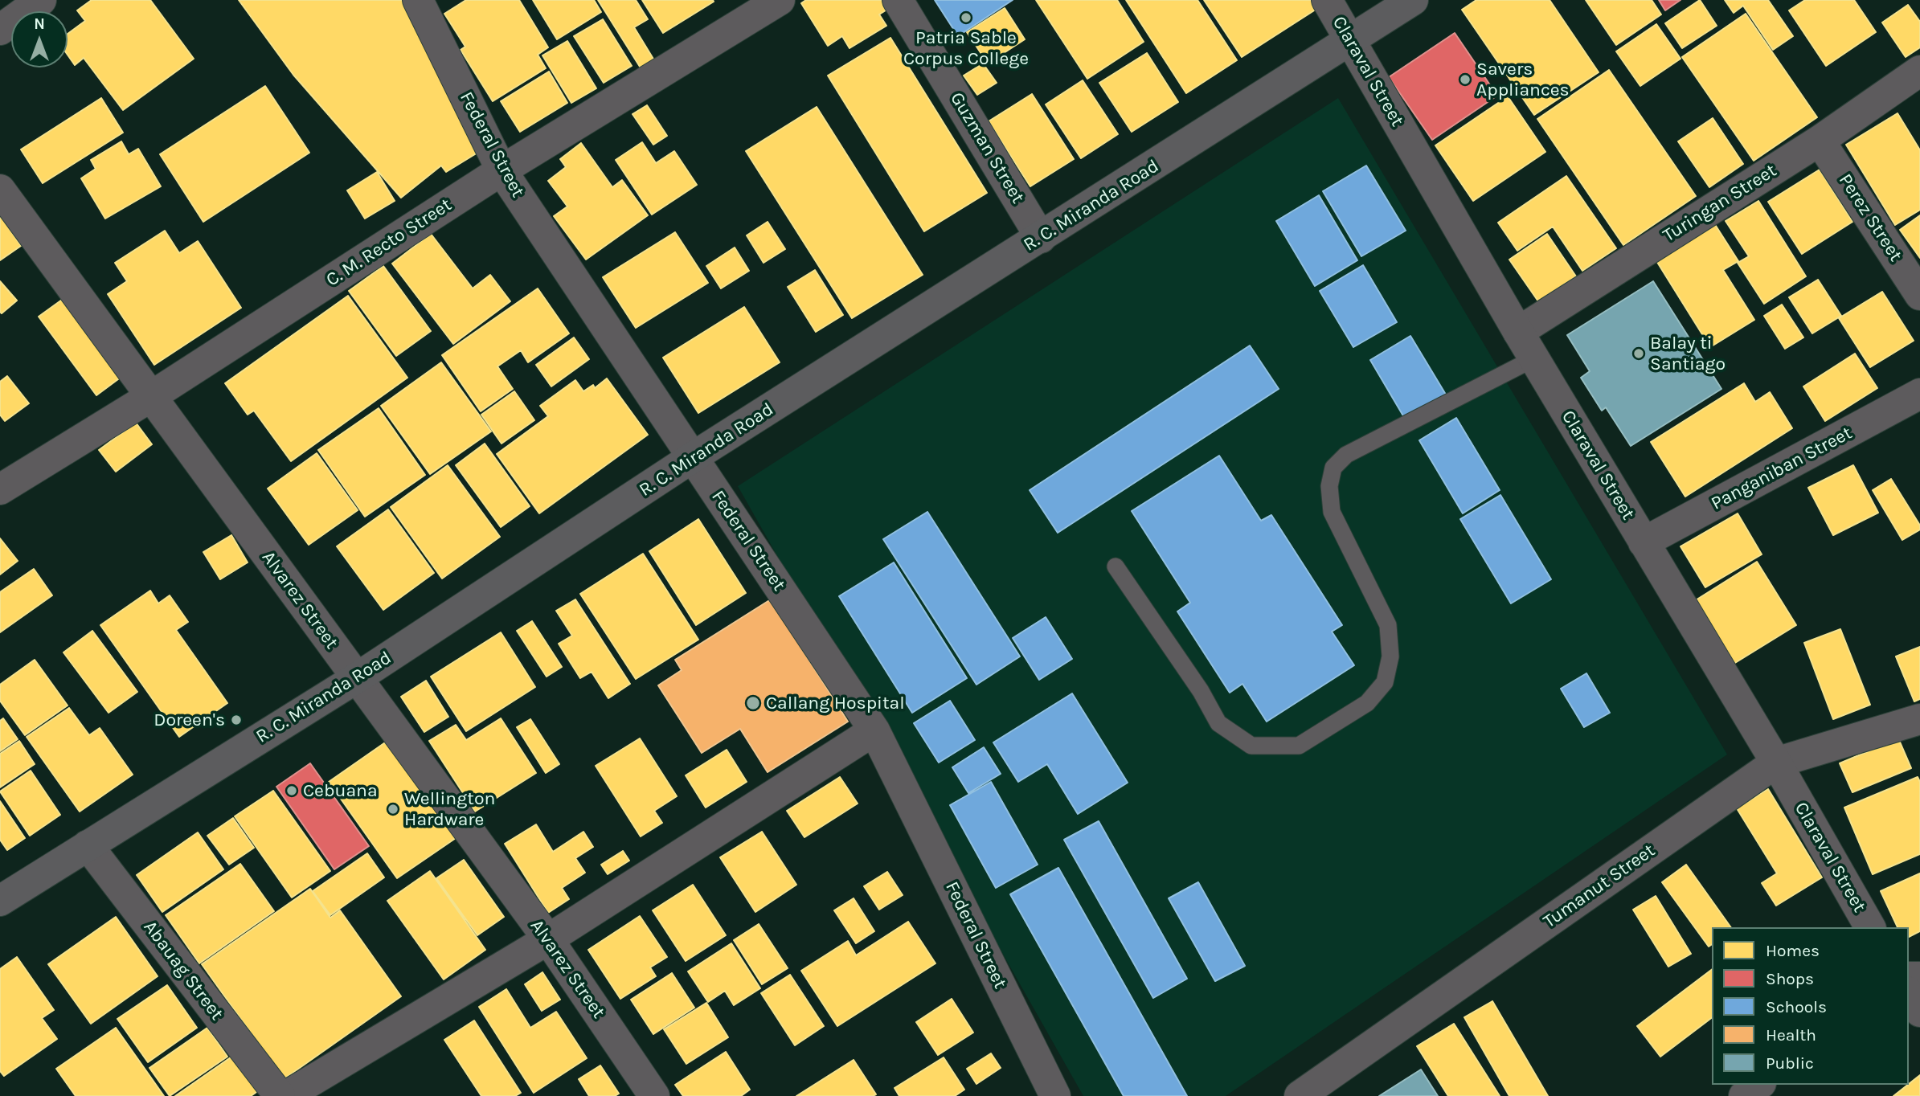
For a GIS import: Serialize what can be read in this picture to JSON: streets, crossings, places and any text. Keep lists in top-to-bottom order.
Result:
{
  "streets": {
    "main road": ["R. C. Miranda Road"],
    "street": [
      "Claraval Street",
      "Federal Street",
      "Guzman Street",
      "Turingan Street",
      "Perez Street",
      "C. M. Recto Street",
      "Panganiban Street",
      "Alvarez Street",
      "Tumanut Street",
      "Abauag Street"
    ]
  },
  "crossings": [
    ["Claraval Street", "Turingan Street"],
    ["Claraval Street", "R. C. Miranda Road"],
    ["Claraval Street", "Panganiban Street"],
    ["Claraval Street", "Tumanut Street"],
    ["Federal Street", "R. C. Miranda Road"],
    ["Federal Street", "C. M. Recto Street"],
    ["Guzman Street", "R. C. Miranda Road"],
    ["Turingan Street", "Perez Street"],
    ["R. C. Miranda Road", "Alvarez Street"],
    ["R. C. Miranda Road", "Abauag Street"],
    ["C. M. Recto Street", "Alvarez Street"]
  ],
  "places": [
    "Patria Sable Corpus College",
    "Savers Appliances",
    "Balay ti Santiago",
    "Callang Hospital",
    "Doreen's",
    "Cebuana",
    "Wellington Hardware"
  ],
  "legend": [
    "Homes",
    "Shops",
    "Schools",
    "Health",
    "Public"
  ],
  "north": "top"
}
